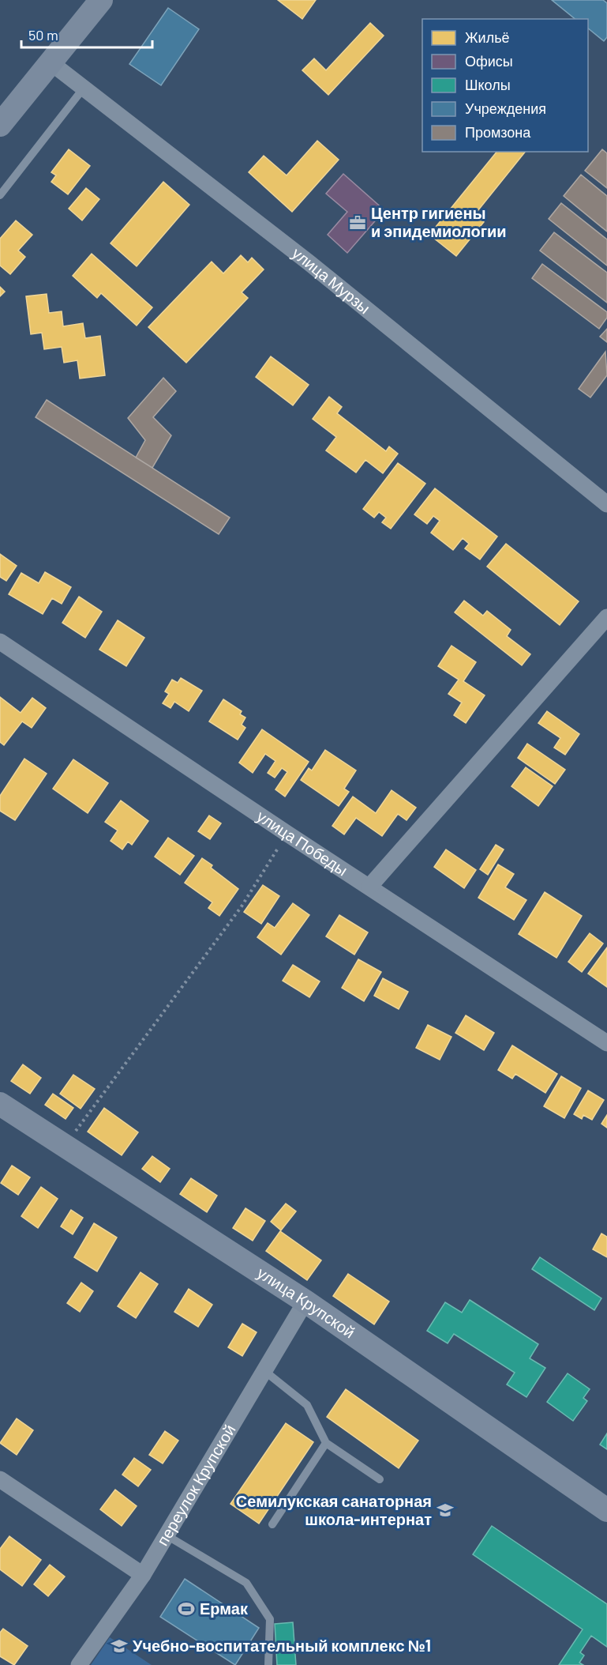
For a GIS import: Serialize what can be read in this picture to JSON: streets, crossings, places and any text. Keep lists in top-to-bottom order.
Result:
{
  "streets": {
    "street": [
      "улица Мурзы",
      "улица Победы",
      "улица Крупской",
      "переулок Крупской"
    ]
  },
  "crossings": [
    ["улица Крупской", "переулок Крупской"]
  ],
  "places": {
    "office": ["Центр гигиены и эпидемиологии"],
    "school or university": ["Семилукская санаторная школа-интернат", "Учебно-воспитательный комплекс №1"],
    "sports": ["Ермак"]
  },
  "legend": [
    "Жильё",
    "Офисы",
    "Школы",
    "Учреждения",
    "Промзона"
  ],
  "scale_bar": "50 m"
}
